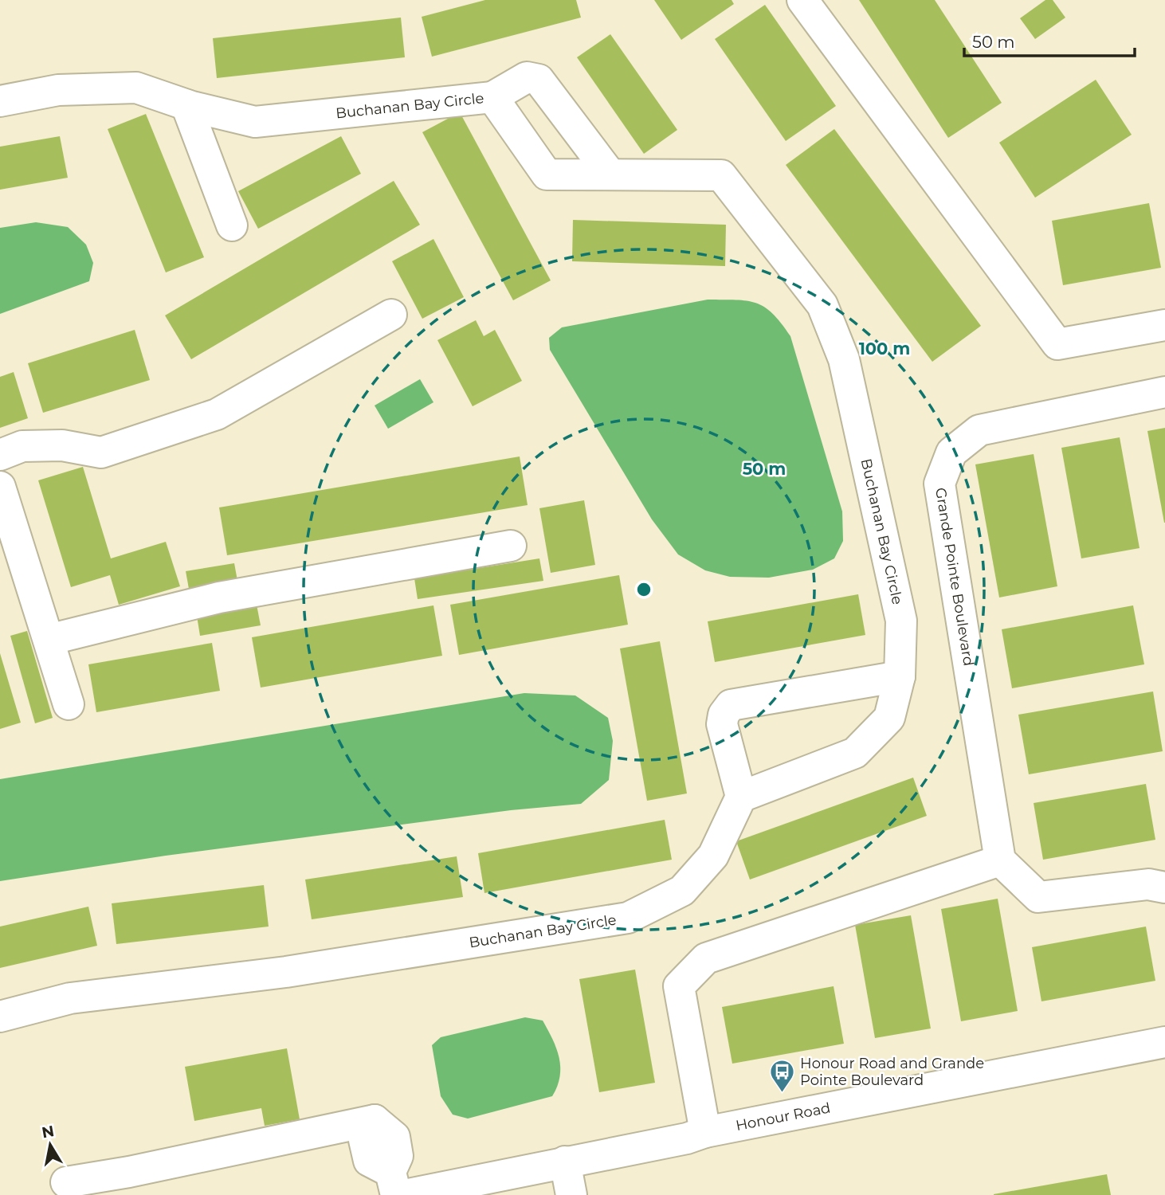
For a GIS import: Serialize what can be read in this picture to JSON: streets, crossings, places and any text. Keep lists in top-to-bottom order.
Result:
{
  "streets": {
    "street": ["Buchanan Bay Circle", "Grande Pointe Boulevard", "Honour Road"]
  },
  "places": {
    "bus stop": ["Honour Road and Grande Pointe Boulevard"]
  },
  "scale_bar": "50 m",
  "north": "top",
  "rings": ["100 m", "50 m"]
}
